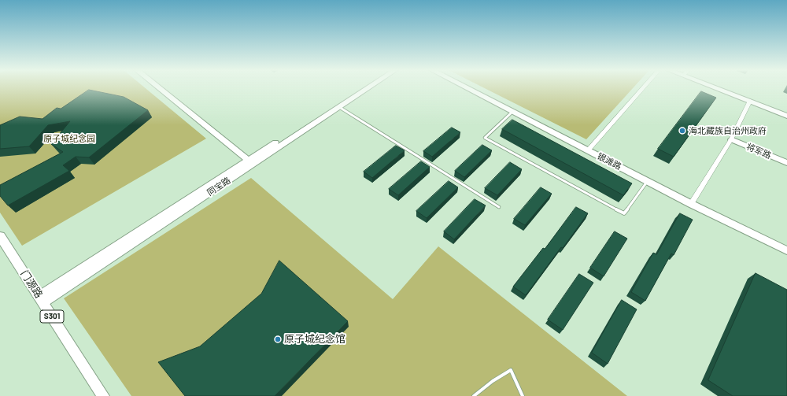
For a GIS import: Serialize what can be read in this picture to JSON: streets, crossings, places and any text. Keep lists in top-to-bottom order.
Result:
{
  "streets": {
    "main road": ["门源路", "S301"],
    "street": ["将军路", "银滩路", "同宝路"]
  },
  "crossings": [
    ["同宝路", "门源路"]
  ],
  "parks": ["原子城纪念园"],
  "places": ["海北藏族自治州政府", "原子城纪念馆"]
}
